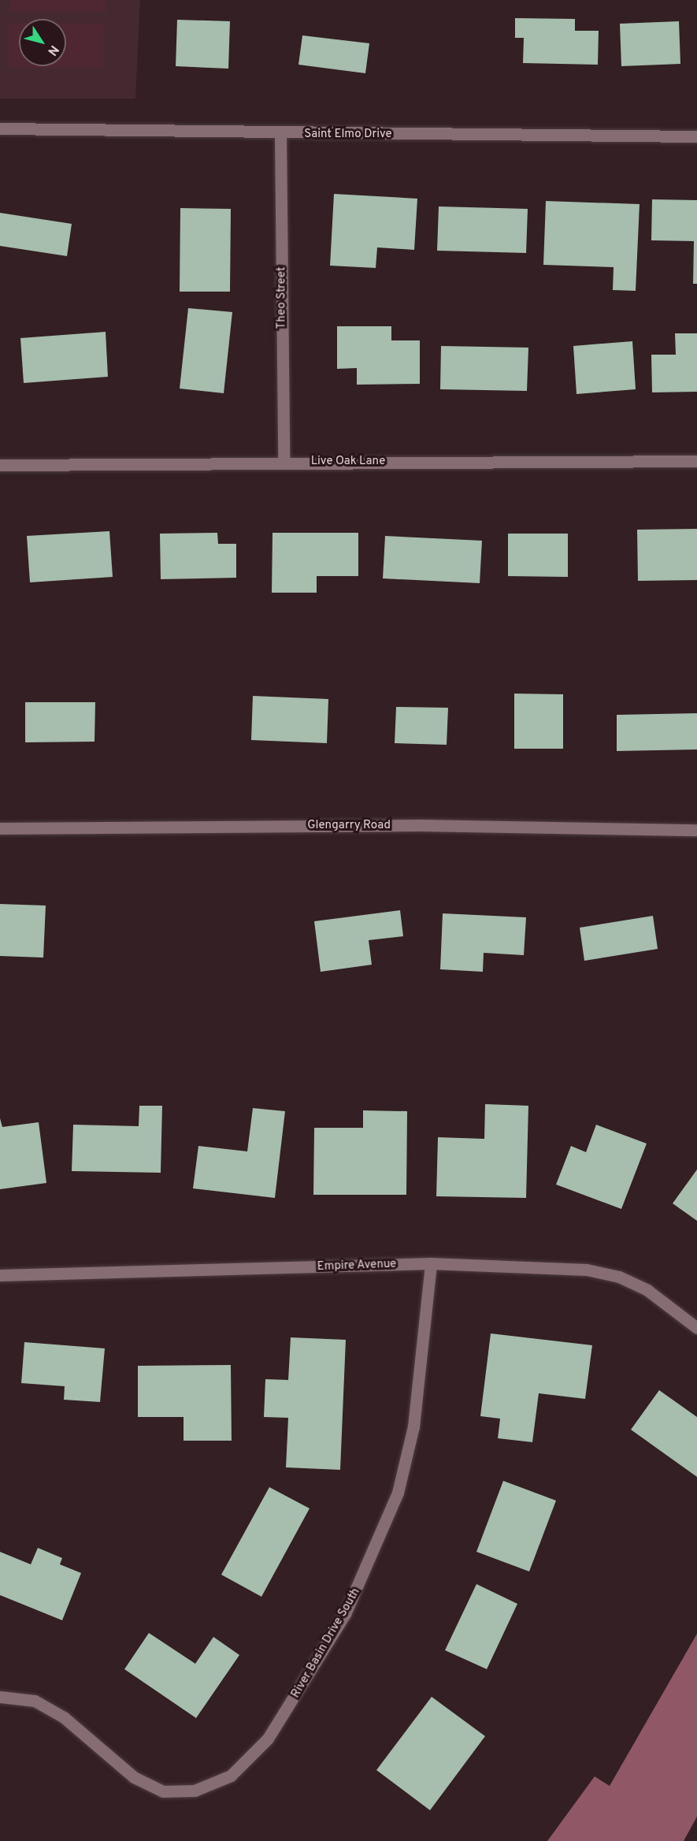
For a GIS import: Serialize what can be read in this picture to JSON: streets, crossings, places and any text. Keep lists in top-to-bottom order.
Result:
{
  "streets": {
    "street": [
      "Saint Elmo Drive",
      "Theo Street",
      "Live Oak Lane",
      "Glengarry Road",
      "Empire Avenue",
      "River Basin Drive South"
    ]
  },
  "crossings": [
    ["Saint Elmo Drive", "Theo Street"],
    ["Theo Street", "Live Oak Lane"],
    ["Empire Avenue", "River Basin Drive South"]
  ],
  "north": "bottom right"
}
